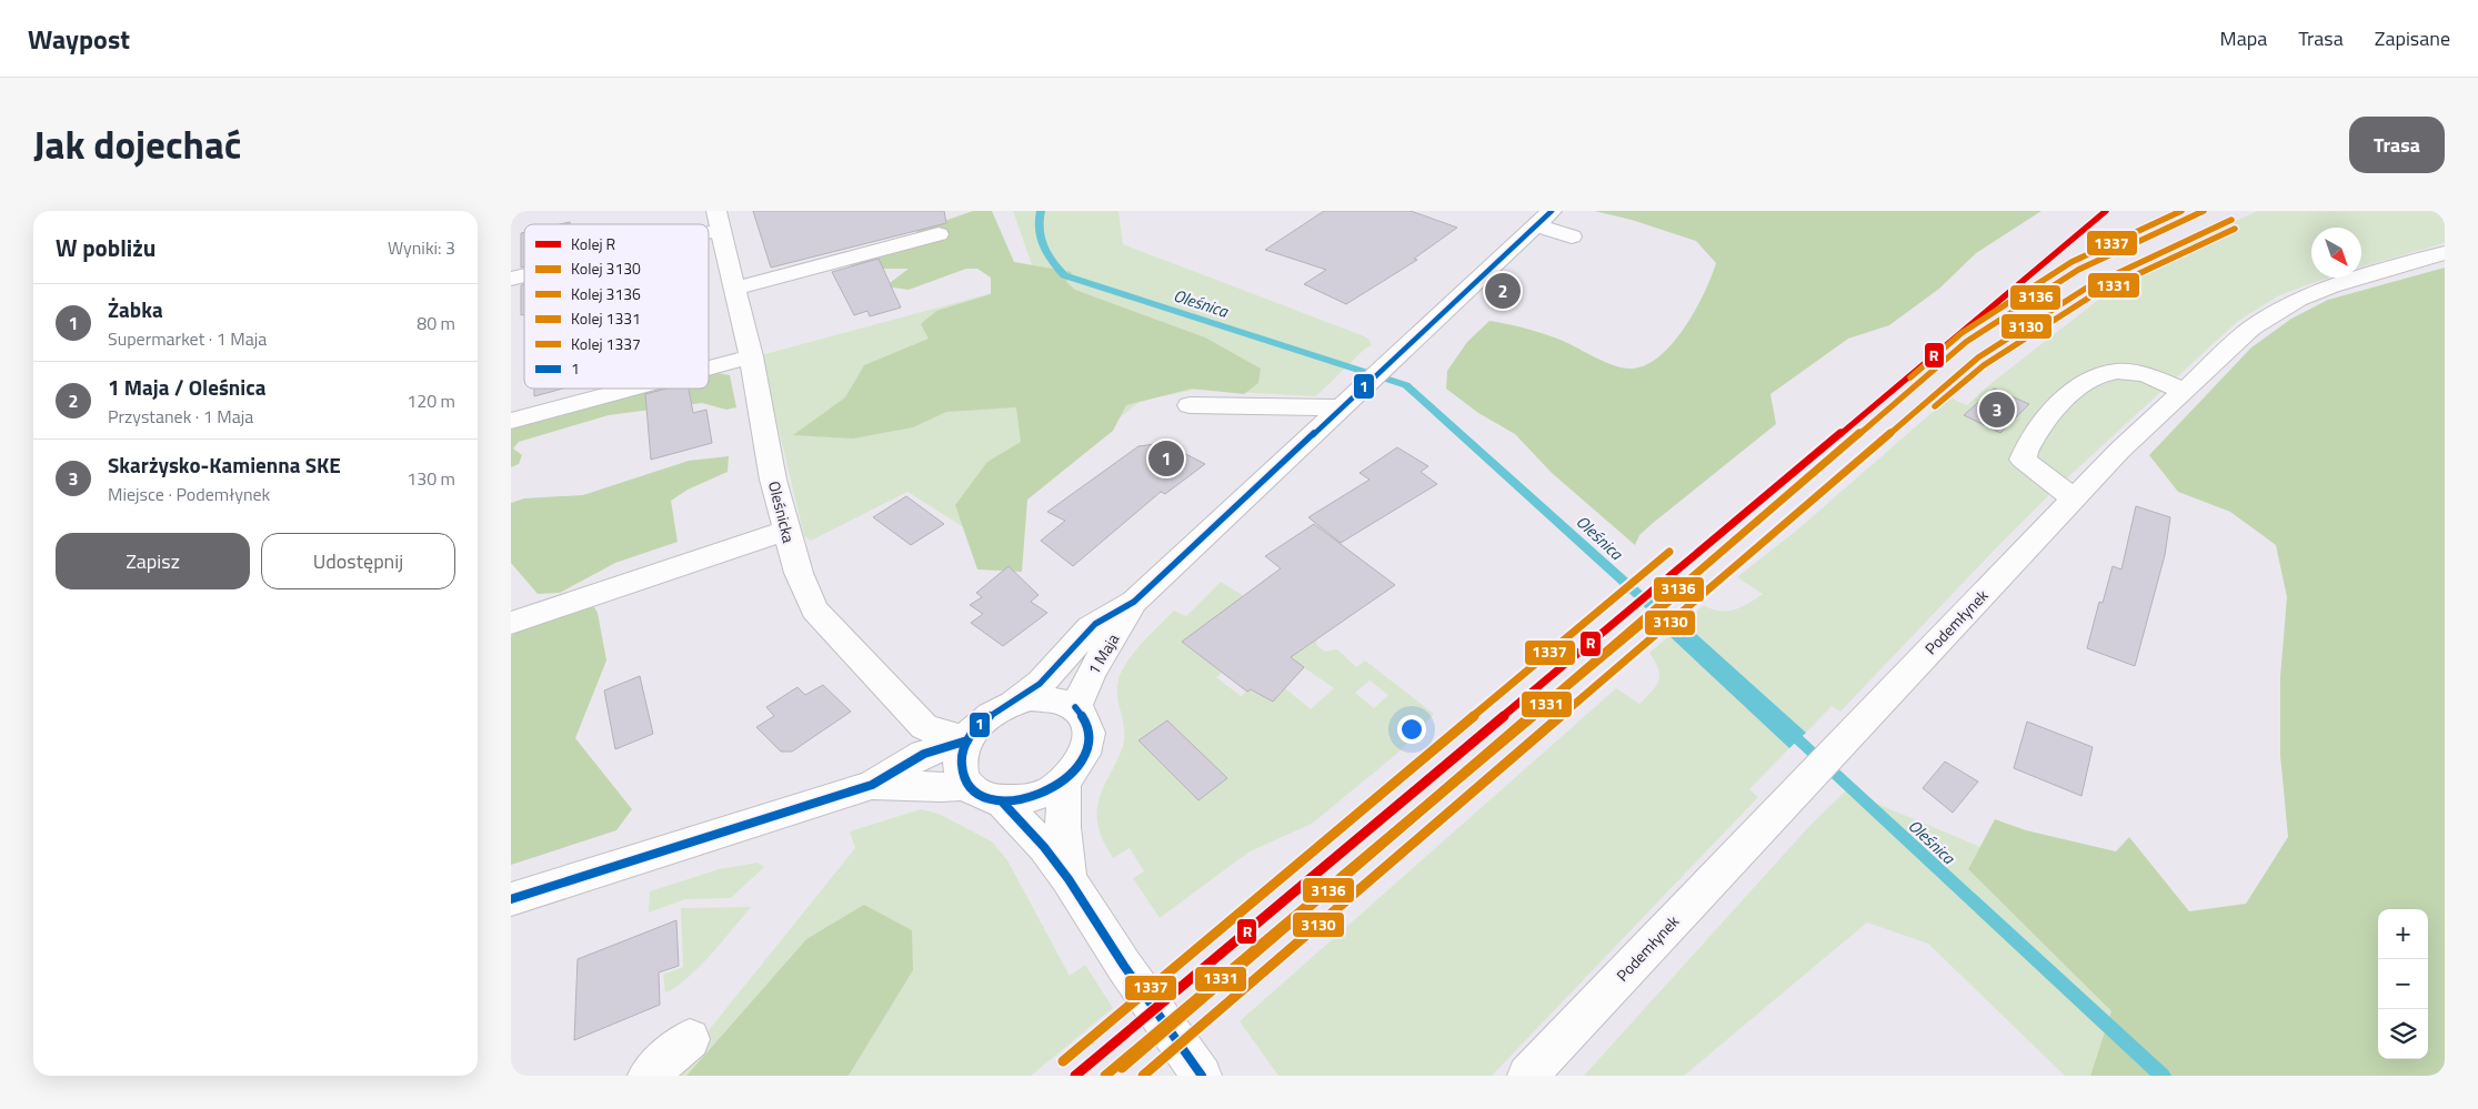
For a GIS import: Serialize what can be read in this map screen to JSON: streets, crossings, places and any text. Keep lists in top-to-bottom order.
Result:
{
  "streets": {
    "street": ["Oleśnicka", "Podemłynek", "1 Maja"]
  },
  "crossings": [
    ["Oleśnicka", "1 Maja"]
  ],
  "water": ["Oleśnica"],
  "lines": [
    "rail line R",
    "rail line 3136",
    "rail line 1337",
    "transit line 1",
    "rail line 3130",
    "rail line 1331"
  ],
  "legend": [
    "Kolej R",
    "Kolej 3130",
    "Kolej 3136",
    "Kolej 1331",
    "Kolej 1337",
    "1"
  ],
  "north": "bottom right",
  "page": {
    "header": "Waypost",
    "nav": ["Mapa", "Trasa", "Zapisane"],
    "title": "Jak dojechać",
    "buttons": [
      "Trasa",
      ["Zapisz", "Udostępnij"]
    ],
    "heading": ["W pobliżu", "Wyniki: 3"],
    "pins": ["2", "3", "1"],
    "list": [
      {
        "mark": "1",
        "name": "Żabka",
        "note": "Supermarket · 1 Maja",
        "value": "80 m"
      },
      {
        "mark": "2",
        "name": "1 Maja / Oleśnica",
        "note": "Przystanek · 1 Maja",
        "value": "120 m"
      },
      {
        "mark": "3",
        "name": "Skarżysko-Kamienna SKE",
        "note": "Miejsce · Podemłynek",
        "value": "130 m"
      }
    ],
    "map_buttons": ["+", "−"]
  }
}
